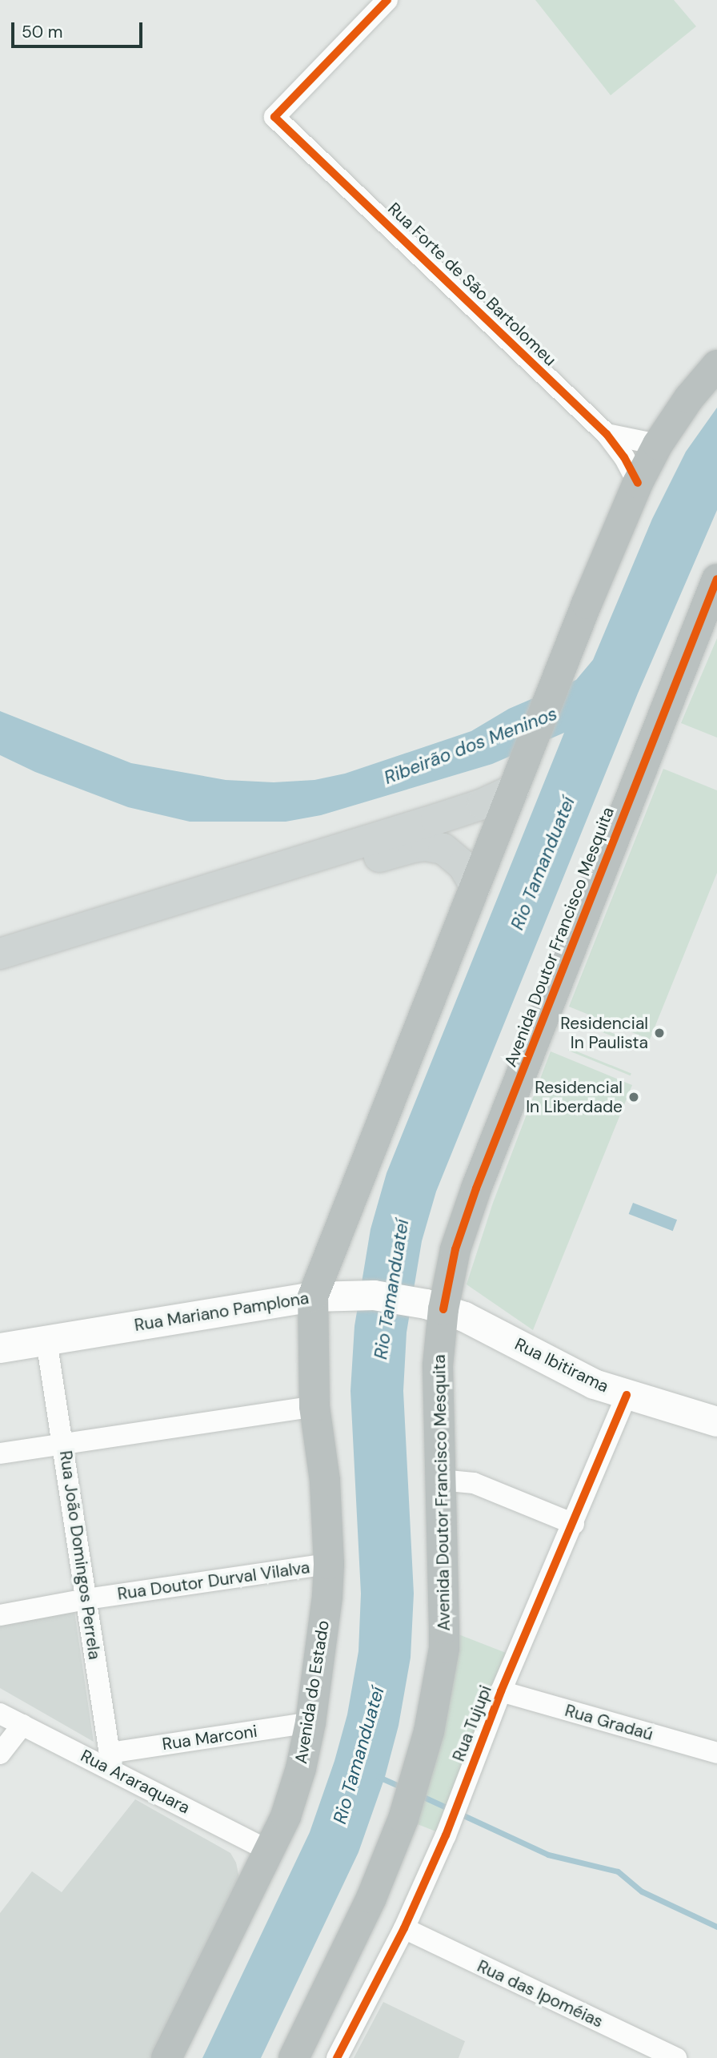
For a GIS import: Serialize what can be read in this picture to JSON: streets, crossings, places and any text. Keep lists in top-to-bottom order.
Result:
{
  "streets": {
    "highway": ["Avenida Doutor Francisco Mesquita", "Avenida do Estado"],
    "main road": ["Rua Mariano Pamplona", "Rua Ibitirama"],
    "street": [
      "Rua Forte de São Bartolomeu",
      "Rua João Domingos Perrela",
      "Rua Doutor Durval Vilalva",
      "Rua Gradaú",
      "Rua Tujupi",
      "Rua Marconi",
      "Rua Araraquara",
      "Rua das Ipoméias"
    ]
  },
  "crossings": [
    ["Avenida Doutor Francisco Mesquita", "Rua Mariano Pamplona"],
    ["Avenida Doutor Francisco Mesquita", "Rua Ibitirama"],
    ["Rua Mariano Pamplona", "Rua Ibitirama"],
    ["Rua Mariano Pamplona", "Rua João Domingos Perrela"],
    ["Rua Mariano Pamplona", "Avenida do Estado"],
    ["Rua Ibitirama", "Rua Tujupi"],
    ["Rua João Domingos Perrela", "Rua Doutor Durval Vilalva"],
    ["Rua João Domingos Perrela", "Rua Marconi"],
    ["Rua João Domingos Perrela", "Rua Araraquara"],
    ["Rua Doutor Durval Vilalva", "Avenida do Estado"],
    ["Avenida do Estado", "Rua Marconi"],
    ["Avenida do Estado", "Rua Araraquara"],
    ["Rua Gradaú", "Rua Tujupi"],
    ["Rua Tujupi", "Rua das Ipoméias"],
    ["Rua Marconi", "Rua Araraquara"]
  ],
  "water": ["Ribeirão dos Meninos", "Rio Tamanduateí"],
  "places": ["Residencial In Paulista", "Residencial In Liberdade"],
  "scale_bar": "50 m"
}
